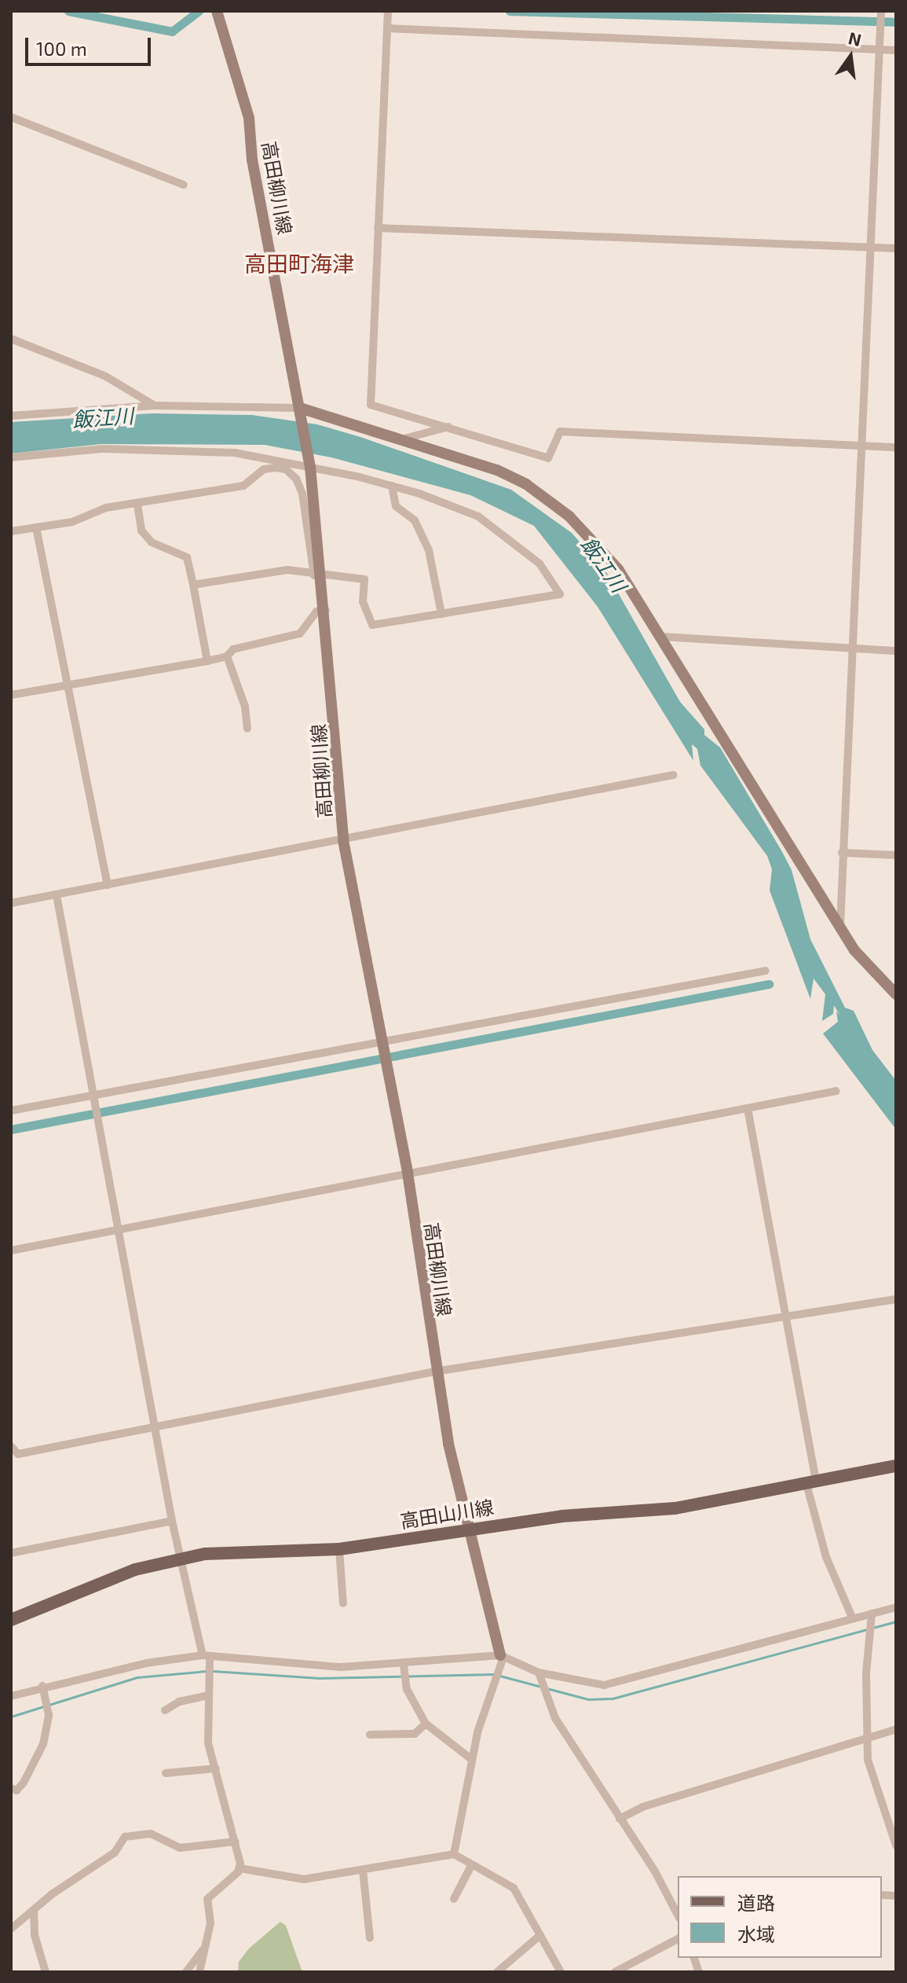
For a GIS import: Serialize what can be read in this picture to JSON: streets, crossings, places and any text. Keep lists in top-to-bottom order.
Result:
{
  "streets": {
    "main road": ["高田柳川線", "高田山川線"]
  },
  "crossings": [
    ["高田柳川線", "高田山川線"]
  ],
  "districts": ["高田町海津"],
  "water": ["飯江川"],
  "legend": ["道路", "水域"],
  "scale_bar": "100 m",
  "north": "top"
}
